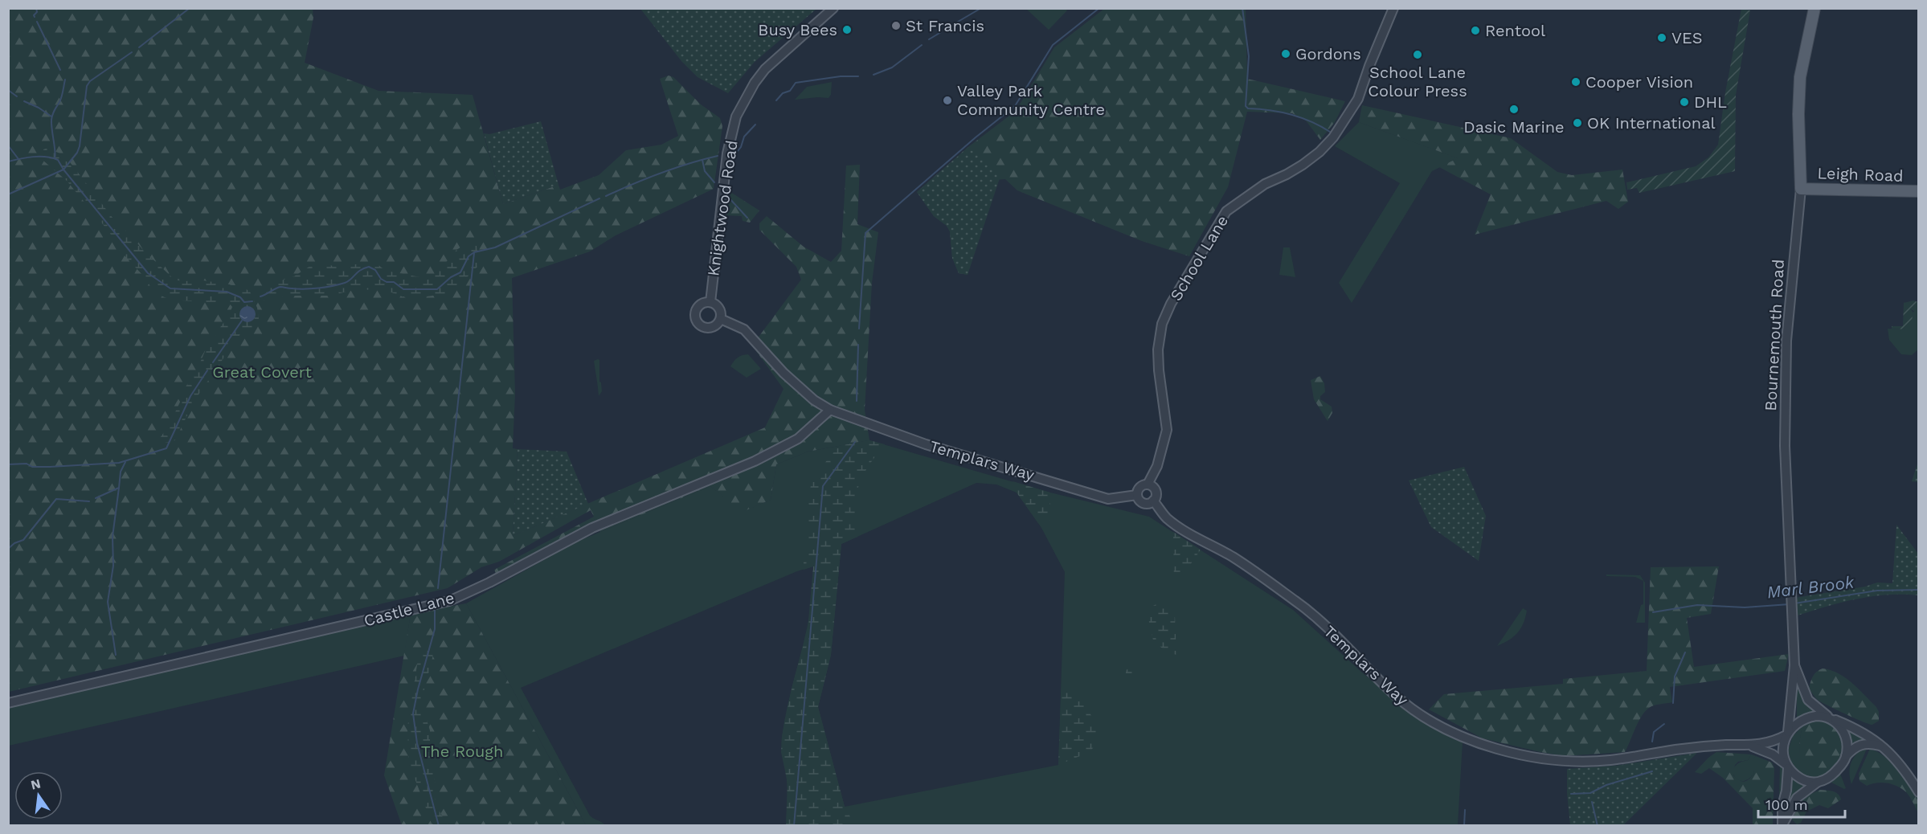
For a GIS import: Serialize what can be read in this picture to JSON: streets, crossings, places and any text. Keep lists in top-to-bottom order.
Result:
{
  "streets": {
    "main road": ["Leigh Road", "Bournemouth Road"],
    "street": [
      "Knightwood Road",
      "School Lane",
      "Templars Way",
      "Castle Lane"
    ]
  },
  "crossings": [
    ["Leigh Road", "Bournemouth Road"],
    ["School Lane", "Templars Way"],
    ["Bournemouth Road", "Templars Way"],
    ["Templars Way", "Castle Lane"]
  ],
  "water": ["Marl Brook"],
  "parks": ["Great Covert", "The Rough"],
  "places": [
    "St Francis",
    "Busy Bees",
    "Rentool",
    "VES",
    "Gordons",
    "School Lane Colour Press",
    "Cooper Vision",
    "Valley Park Community Centre",
    "DHL",
    "Dasic Marine",
    "OK International"
  ],
  "scale_bar": "100 m",
  "north": "top"
}
